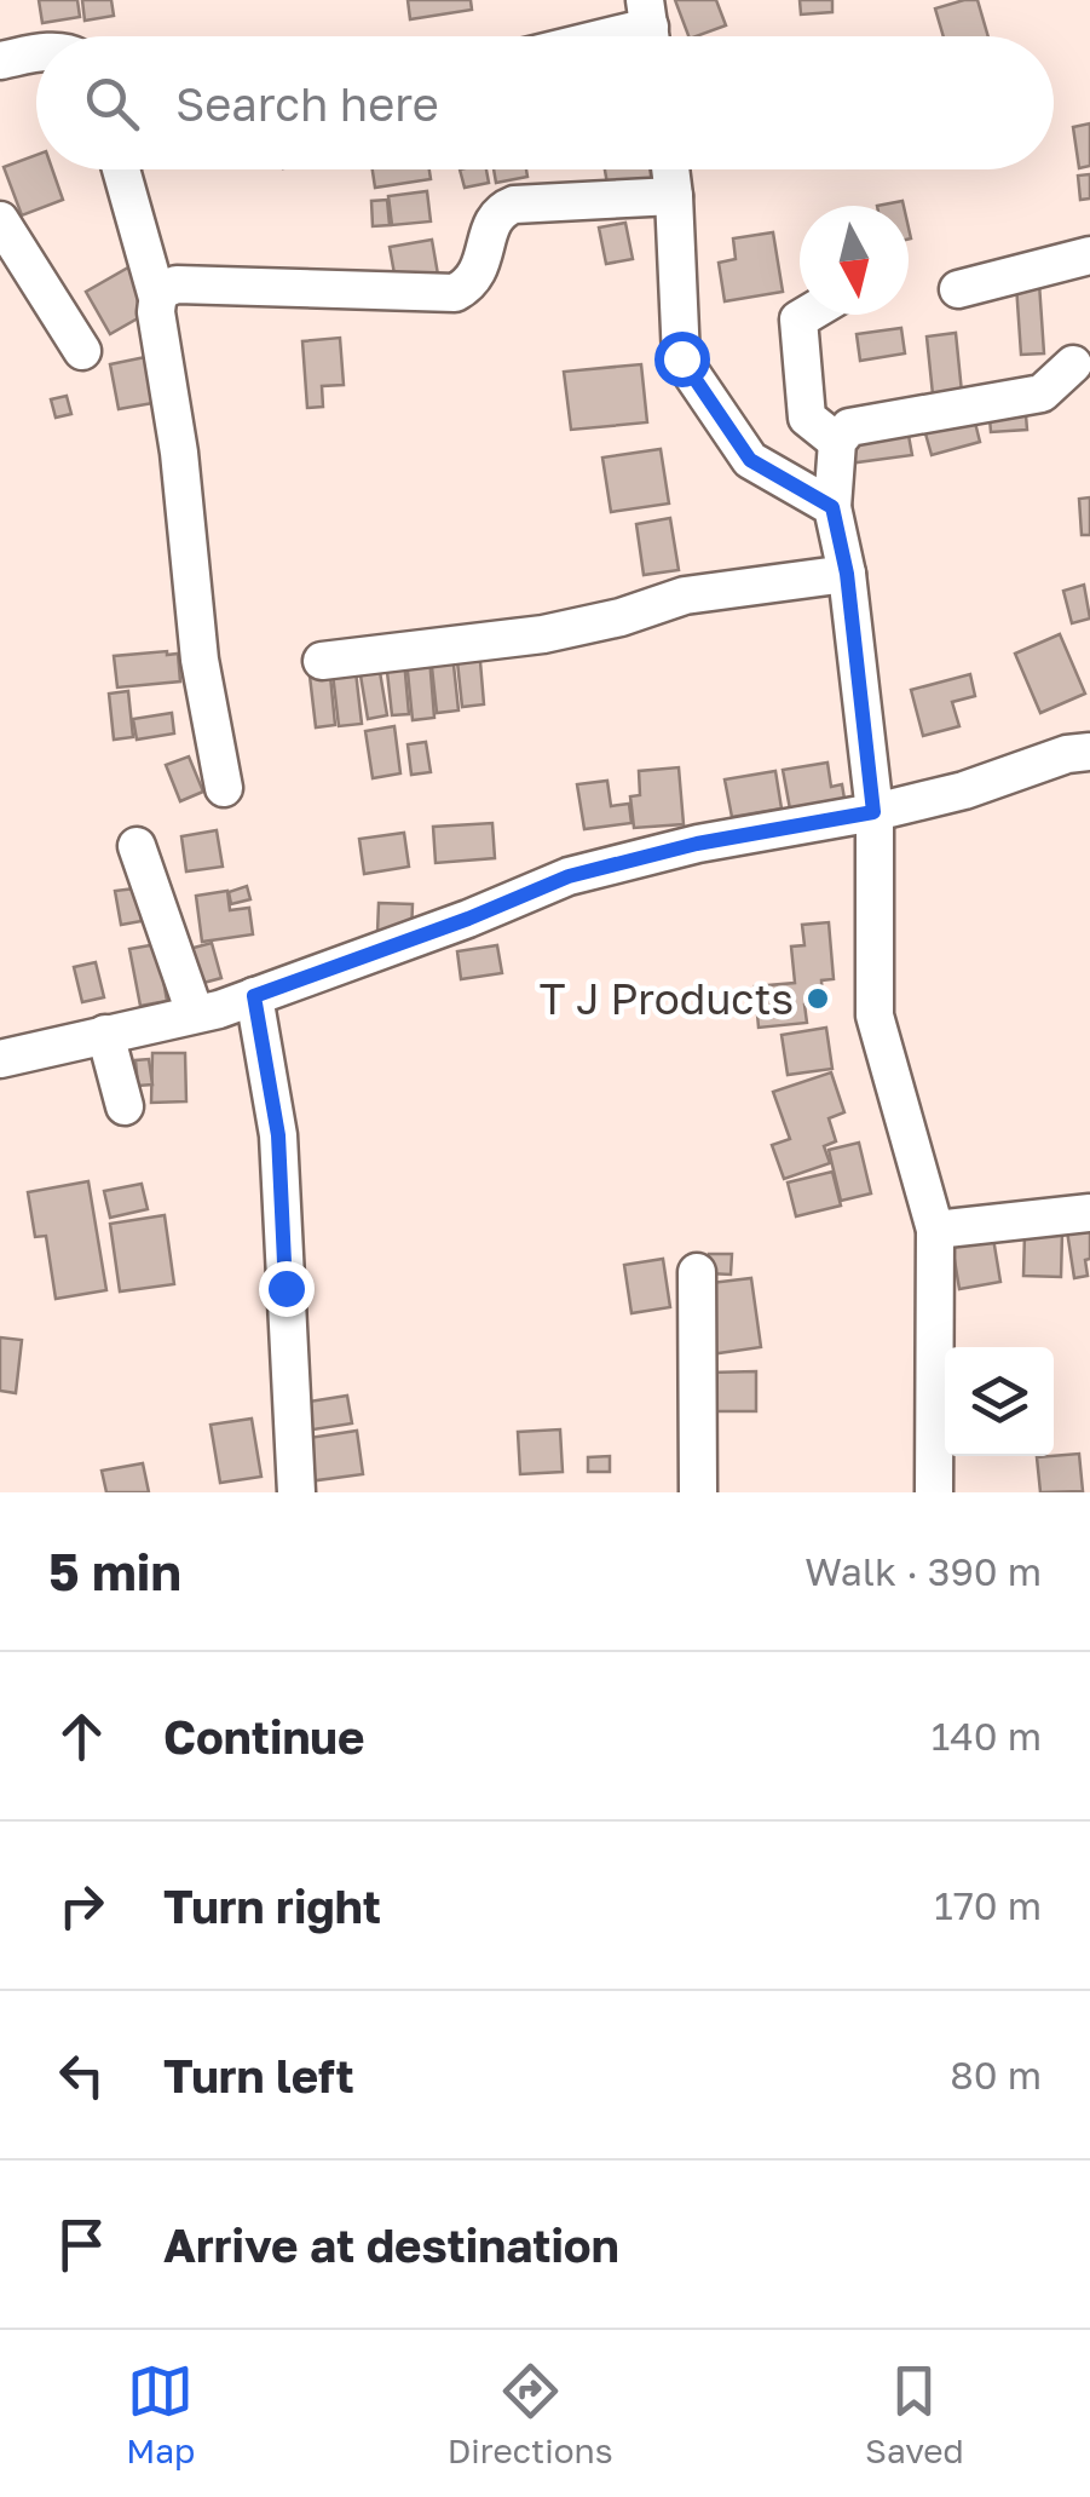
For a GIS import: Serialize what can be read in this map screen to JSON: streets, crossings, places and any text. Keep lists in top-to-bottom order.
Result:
{
  "places": ["T J Products"],
  "north": "bottom",
  "page": {
    "search": "Search here",
    "heading": ["5 min", "Walk · 390 m"],
    "list": [
      ["Continue", "140 m"],
      ["Turn right", "170 m"],
      ["Turn left", "80 m"],
      "Arrive at destination"
    ],
    "nav": ["Map", "Directions", "Saved"]
  }
}
